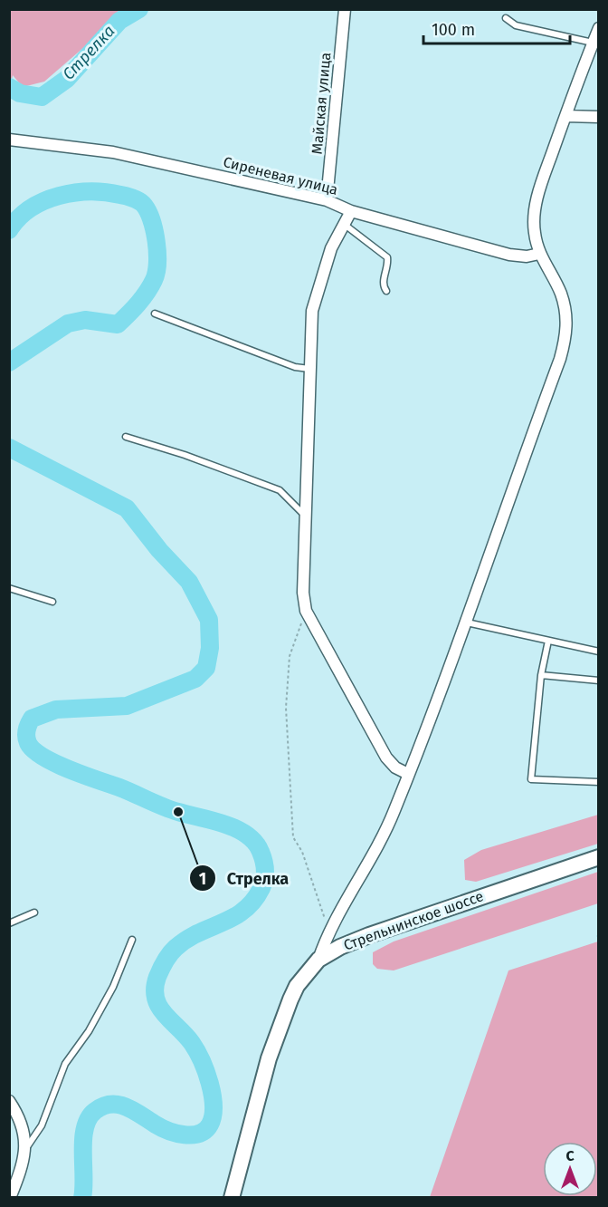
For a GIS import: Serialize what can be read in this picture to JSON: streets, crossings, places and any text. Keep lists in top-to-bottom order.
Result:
{
  "streets": {
    "main road": ["Стрельнинское шоссе"],
    "street": ["Майская улица", "Сиреневая улица"]
  },
  "crossings": [
    ["Майская улица", "Сиреневая улица"]
  ],
  "water": ["Стрелка"],
  "places": ["Стрелка"],
  "scale_bar": "100 m",
  "north": "top"
}
